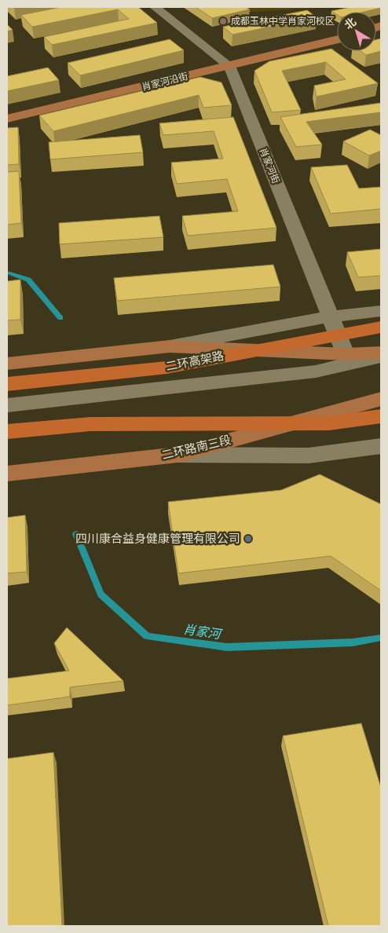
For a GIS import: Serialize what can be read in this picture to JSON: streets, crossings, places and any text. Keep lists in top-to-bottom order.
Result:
{
  "streets": {
    "highway": ["二环高架路"],
    "main road": ["肖家河沿街", "二环路南三段"],
    "street": ["肖家河街"]
  },
  "crossings": [
    ["肖家河沿街", "肖家河街"]
  ],
  "water": ["肖家河"],
  "places": ["成都玉林中学肖家河校区", "四川康合益身健康管理有限公司"],
  "north": "top left"
}
